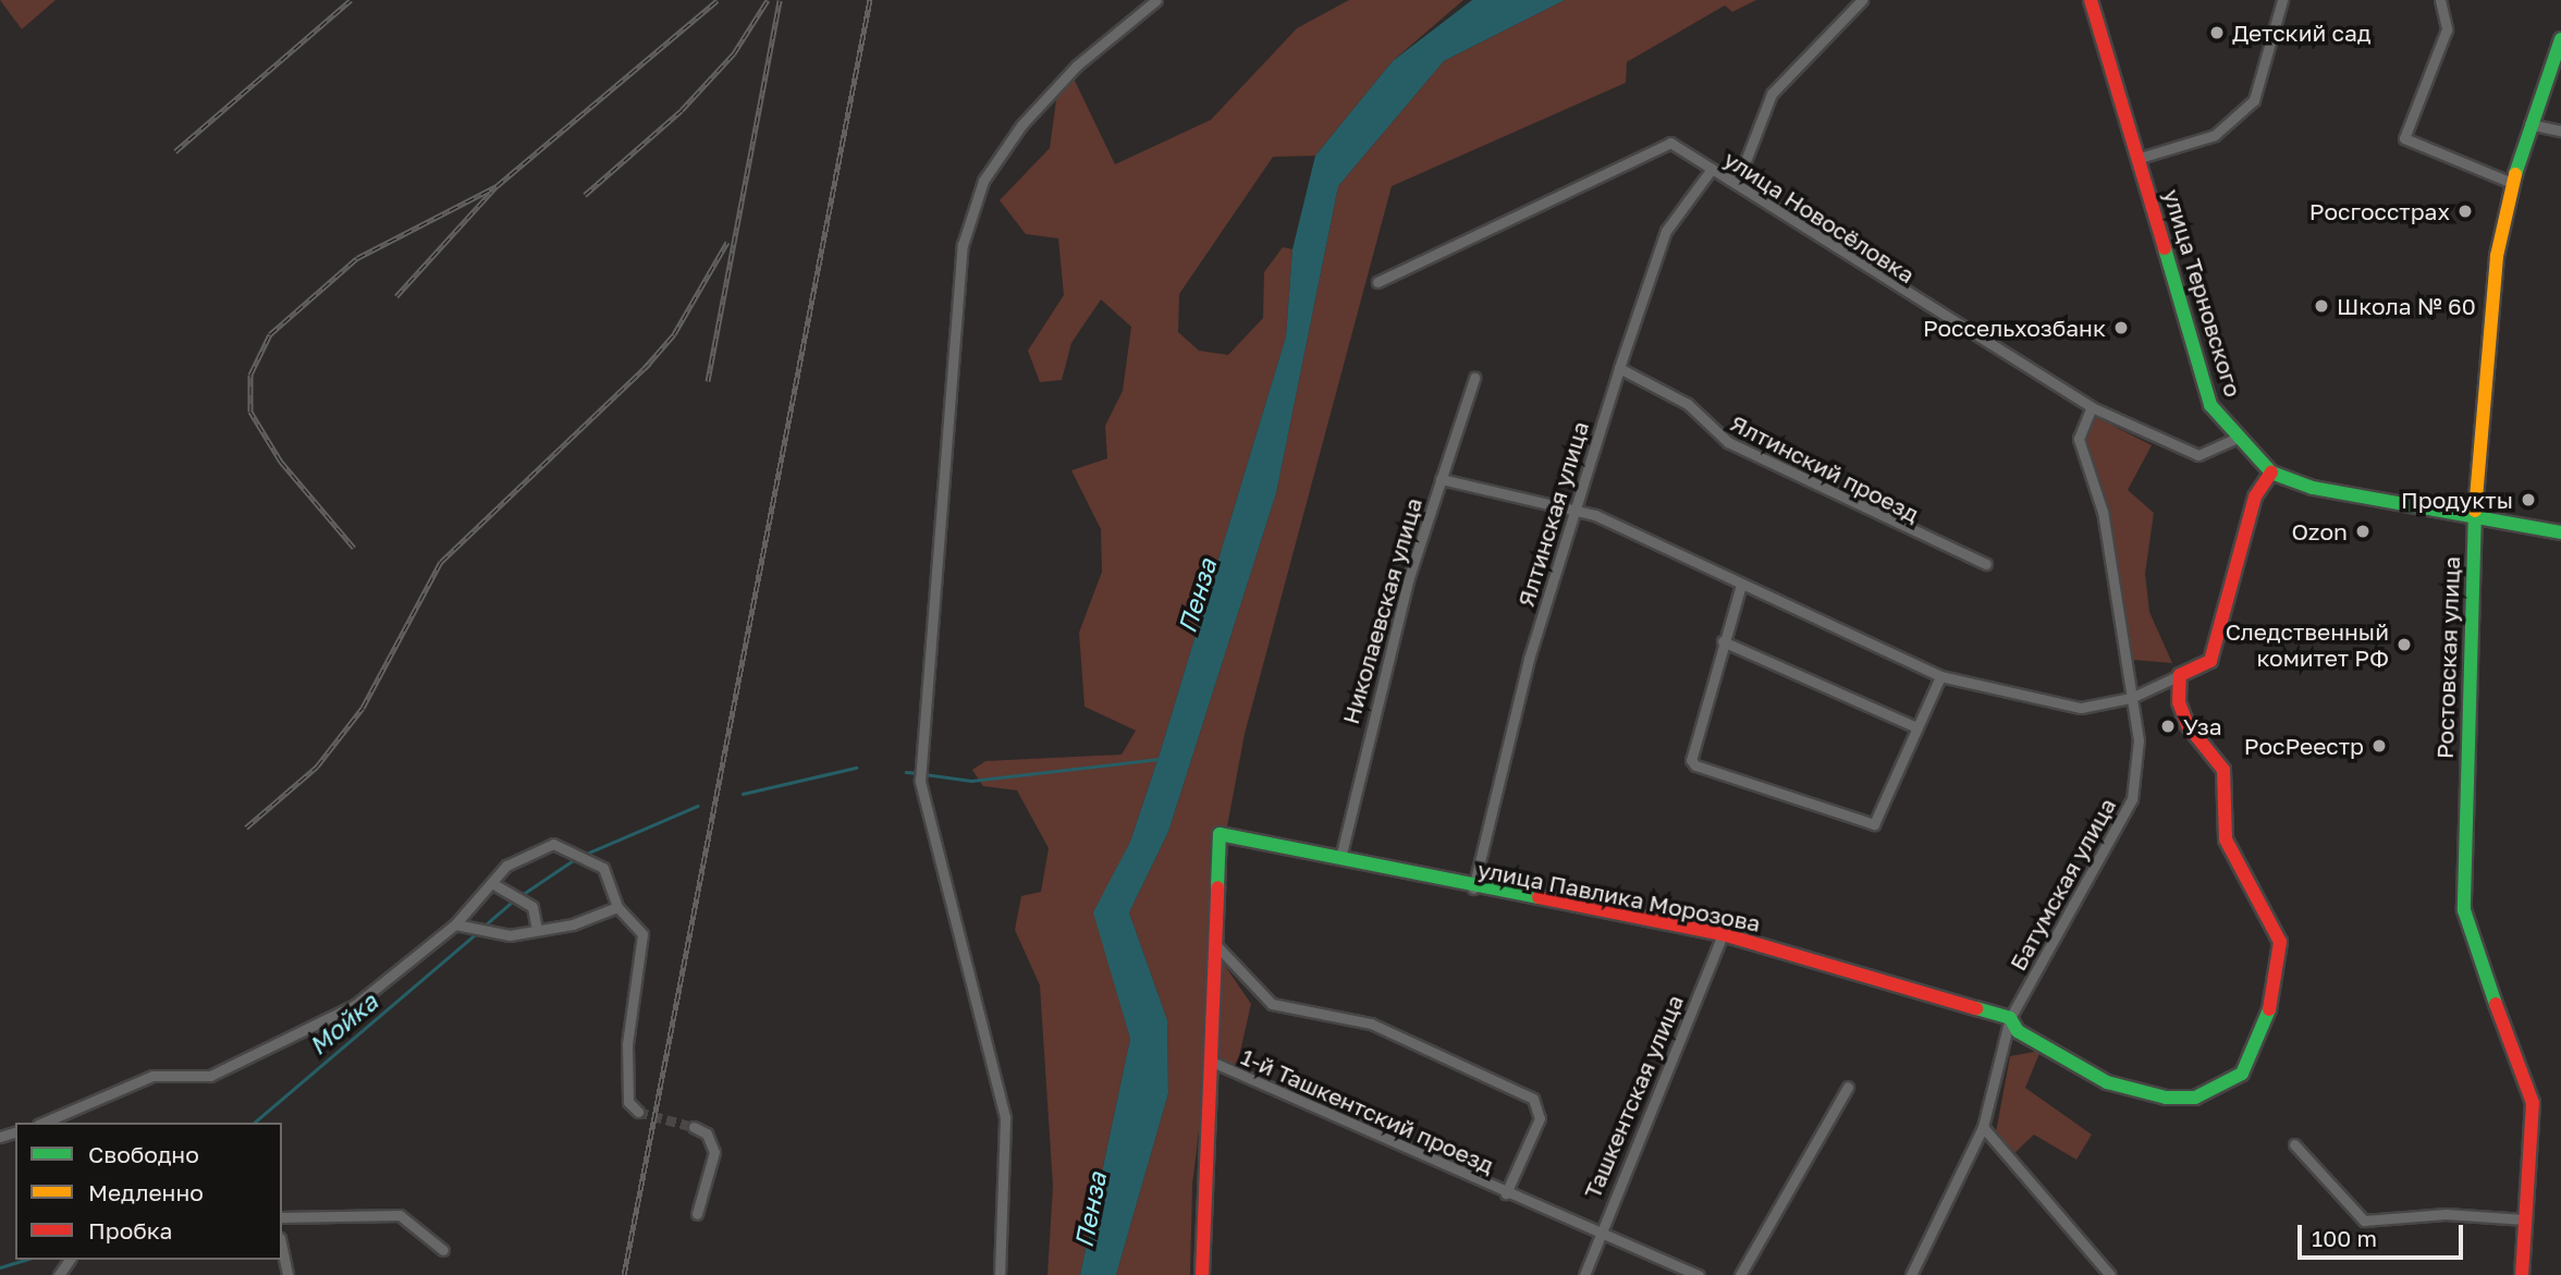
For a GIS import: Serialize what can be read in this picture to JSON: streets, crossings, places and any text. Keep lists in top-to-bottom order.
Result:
{
  "streets": {
    "street": [
      "улица Новосёловка",
      "улица Терновского",
      "Ялтинский проезд",
      "Ялтинская улица",
      "Николаевская улица",
      "Ростовская улица",
      "Батумская улица",
      "улица Павлика Морозова",
      "Ташкентская улица",
      "1-й Ташкентский проезд"
    ]
  },
  "crossings": [
    ["улица Новосёловка", "улица Терновского"],
    ["улица Новосёловка", "Ялтинская улица"],
    ["улица Новосёловка", "Батумская улица"],
    ["улица Терновского", "Ростовская улица"],
    ["Ялтинский проезд", "Ялтинская улица"],
    ["Ялтинская улица", "улица Павлика Морозова"],
    ["Николаевская улица", "улица Павлика Морозова"],
    ["Батумская улица", "улица Павлика Морозова"],
    ["улица Павлика Морозова", "Ташкентская улица"],
    ["улица Павлика Морозова", "1-й Ташкентский проезд"],
    ["Ташкентская улица", "1-й Ташкентский проезд"]
  ],
  "water": ["Пенза", "Мойка"],
  "places": [
    "Детский сад",
    "Росгосстрах",
    "Школа № 60",
    "Россельхозбанк",
    "Продукты",
    "Ozon",
    "Следственный комитет РФ",
    "Уза",
    "РосРеестр"
  ],
  "legend": ["Свободно", "Медленно", "Пробка"],
  "scale_bar": "100 m"
}
